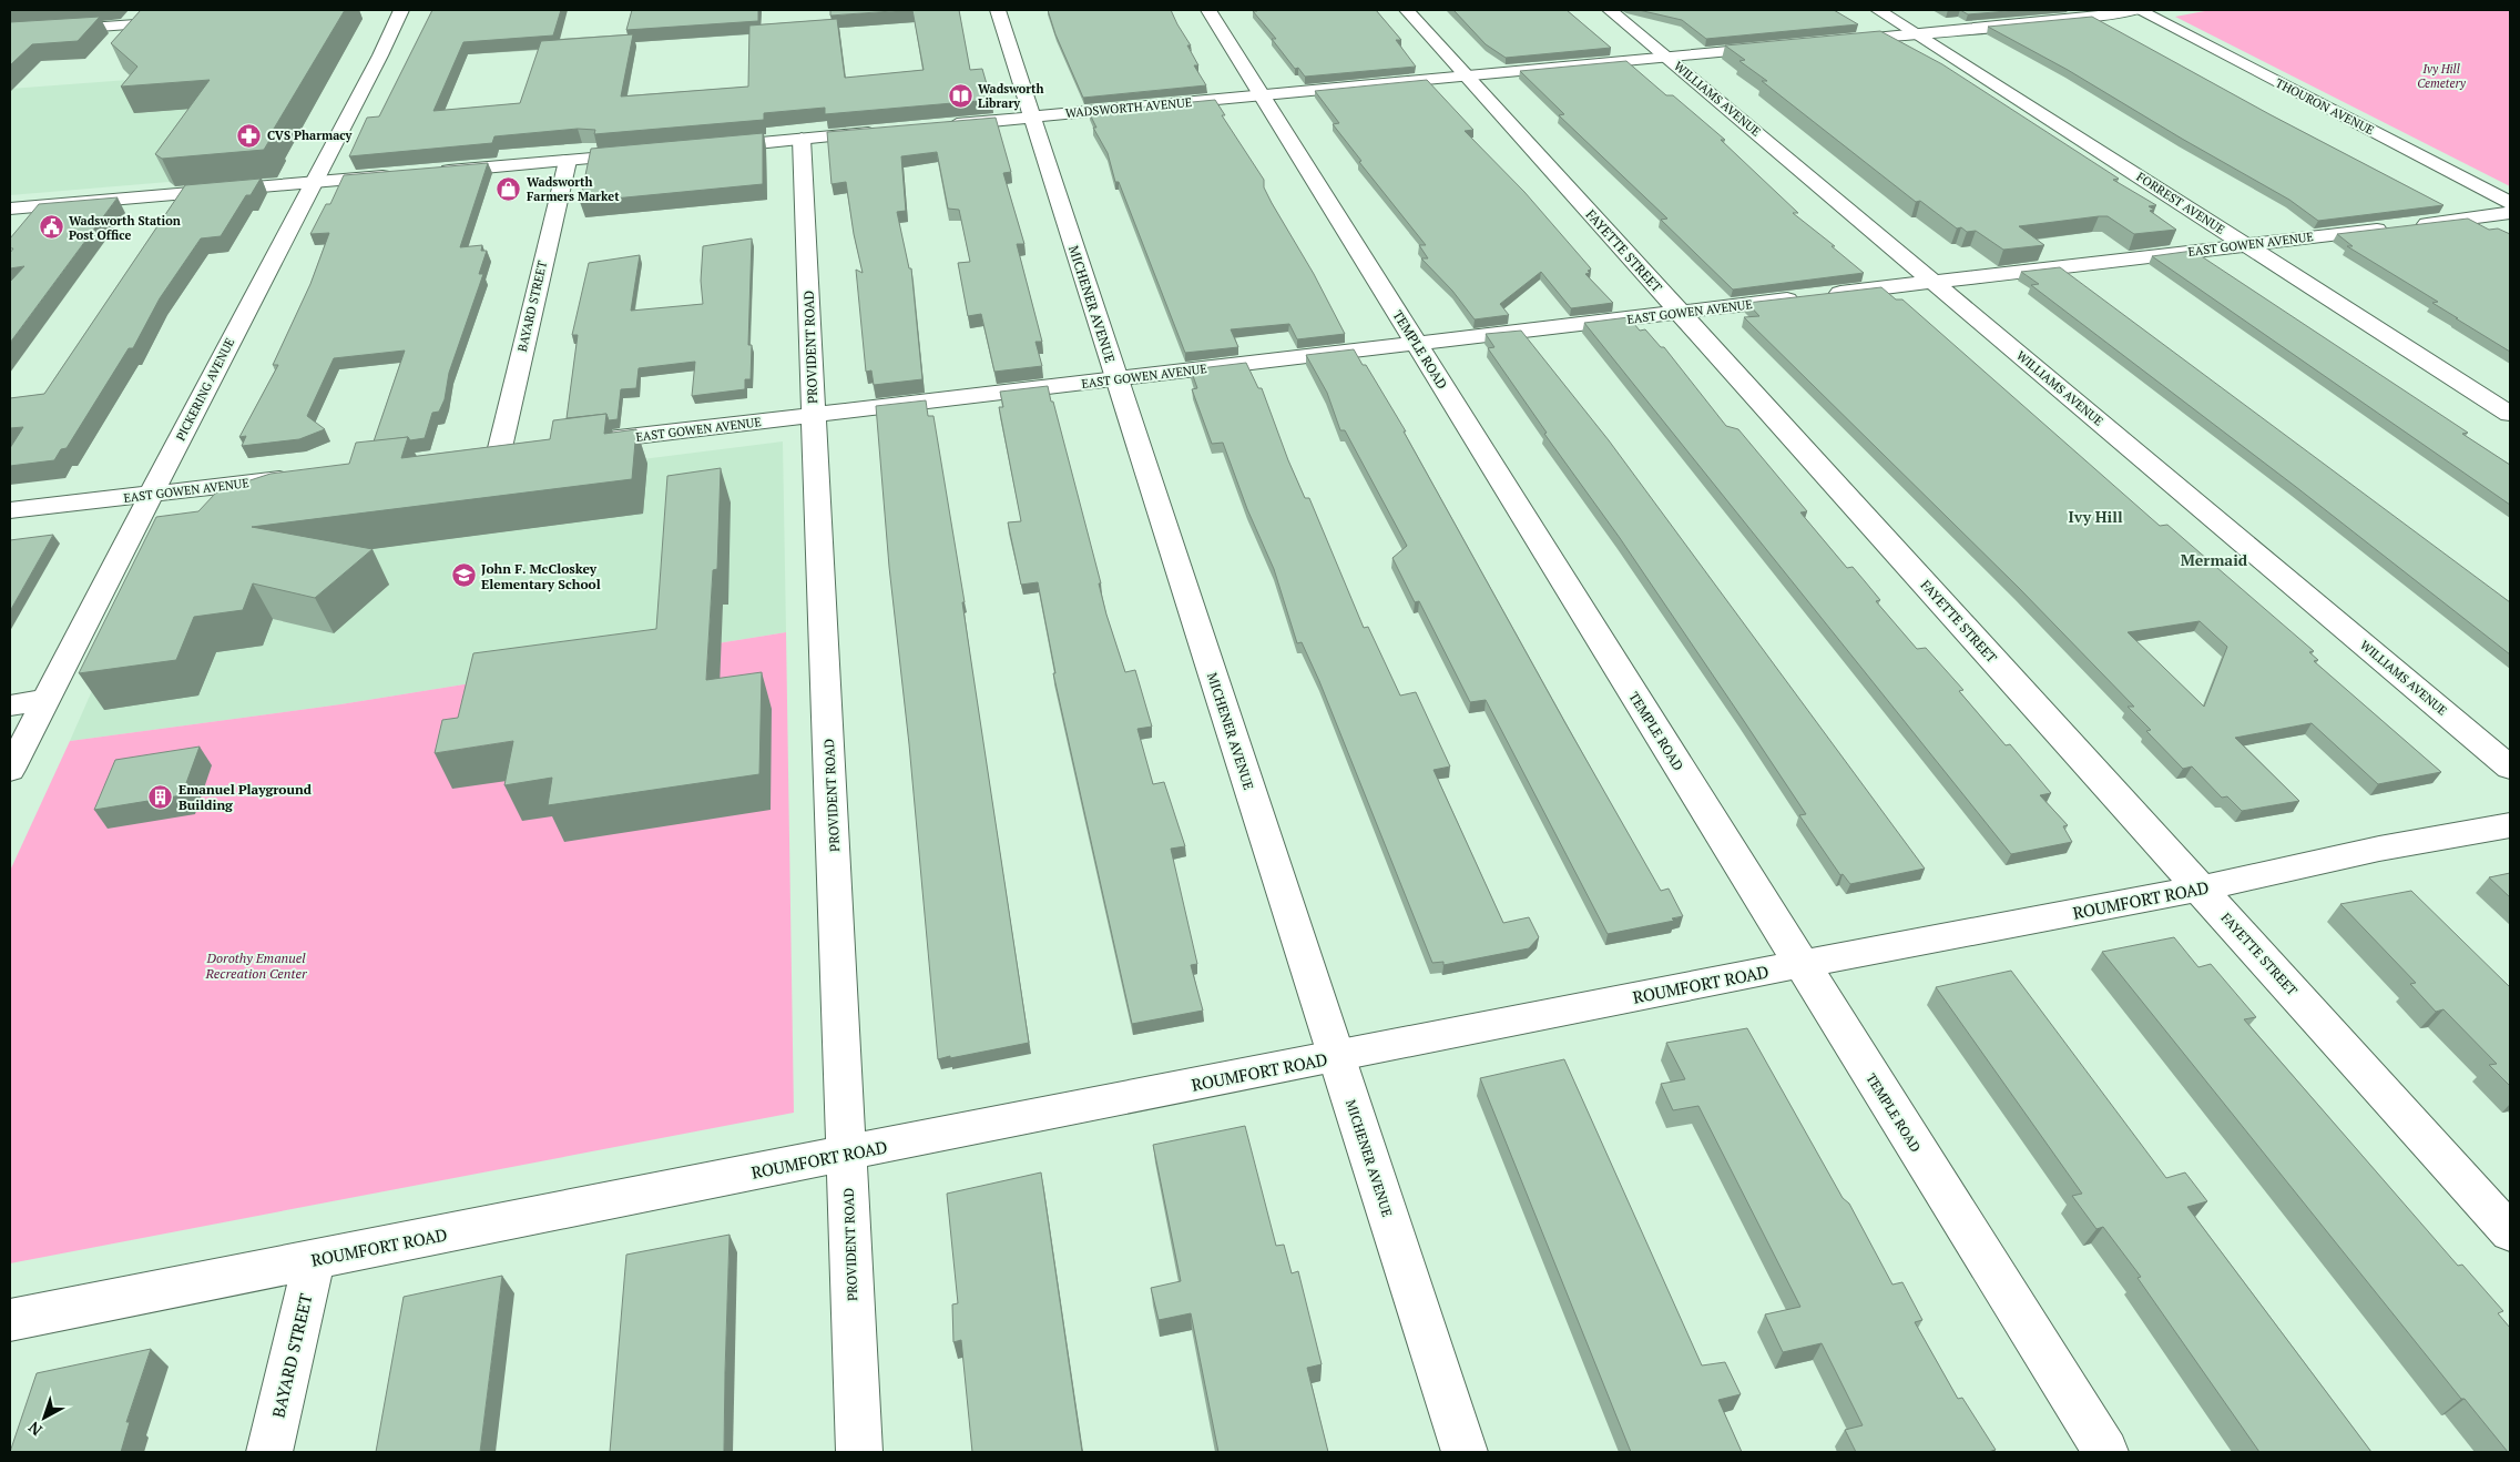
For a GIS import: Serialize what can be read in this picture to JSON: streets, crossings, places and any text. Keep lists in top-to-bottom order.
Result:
{
  "streets": {
    "street": [
      "WILLIAMS AVENUE",
      "THOURON AVENUE",
      "WADSWORTH AVENUE",
      "FORREST AVENUE",
      "EAST GOWEN AVENUE",
      "FAYETTE STREET",
      "MICHENER AVENUE",
      "BAYARD STREET",
      "PROVIDENT ROAD",
      "TEMPLE ROAD",
      "PICKERING AVENUE",
      "ROUMFORT ROAD"
    ]
  },
  "crossings": [
    ["WILLIAMS AVENUE", "WADSWORTH AVENUE"],
    ["WILLIAMS AVENUE", "EAST GOWEN AVENUE"],
    ["WADSWORTH AVENUE", "FAYETTE STREET"],
    ["WADSWORTH AVENUE", "MICHENER AVENUE"],
    ["WADSWORTH AVENUE", "TEMPLE ROAD"],
    ["FORREST AVENUE", "EAST GOWEN AVENUE"],
    ["EAST GOWEN AVENUE", "FAYETTE STREET"],
    ["EAST GOWEN AVENUE", "MICHENER AVENUE"],
    ["EAST GOWEN AVENUE", "PROVIDENT ROAD"],
    ["EAST GOWEN AVENUE", "TEMPLE ROAD"],
    ["EAST GOWEN AVENUE", "PICKERING AVENUE"],
    ["FAYETTE STREET", "ROUMFORT ROAD"],
    ["MICHENER AVENUE", "ROUMFORT ROAD"],
    ["BAYARD STREET", "ROUMFORT ROAD"],
    ["PROVIDENT ROAD", "ROUMFORT ROAD"],
    ["TEMPLE ROAD", "ROUMFORT ROAD"]
  ],
  "districts": ["Ivy Hill", "Mermaid"],
  "parks": ["Ivy Hill Cemetery", "Dorothy Emanuel Recreation Center"],
  "places": {
    "library": ["Wadsworth Library"],
    "pharmacy": ["CVS Pharmacy"],
    "shop": ["Wadsworth Farmers Market"],
    "public building": ["Wadsworth Station Post Office"],
    "school or university": ["John F. McCloskey Elementary School"],
    "building": ["Emanuel Playground Building"]
  },
  "north": "bottom left"
}
